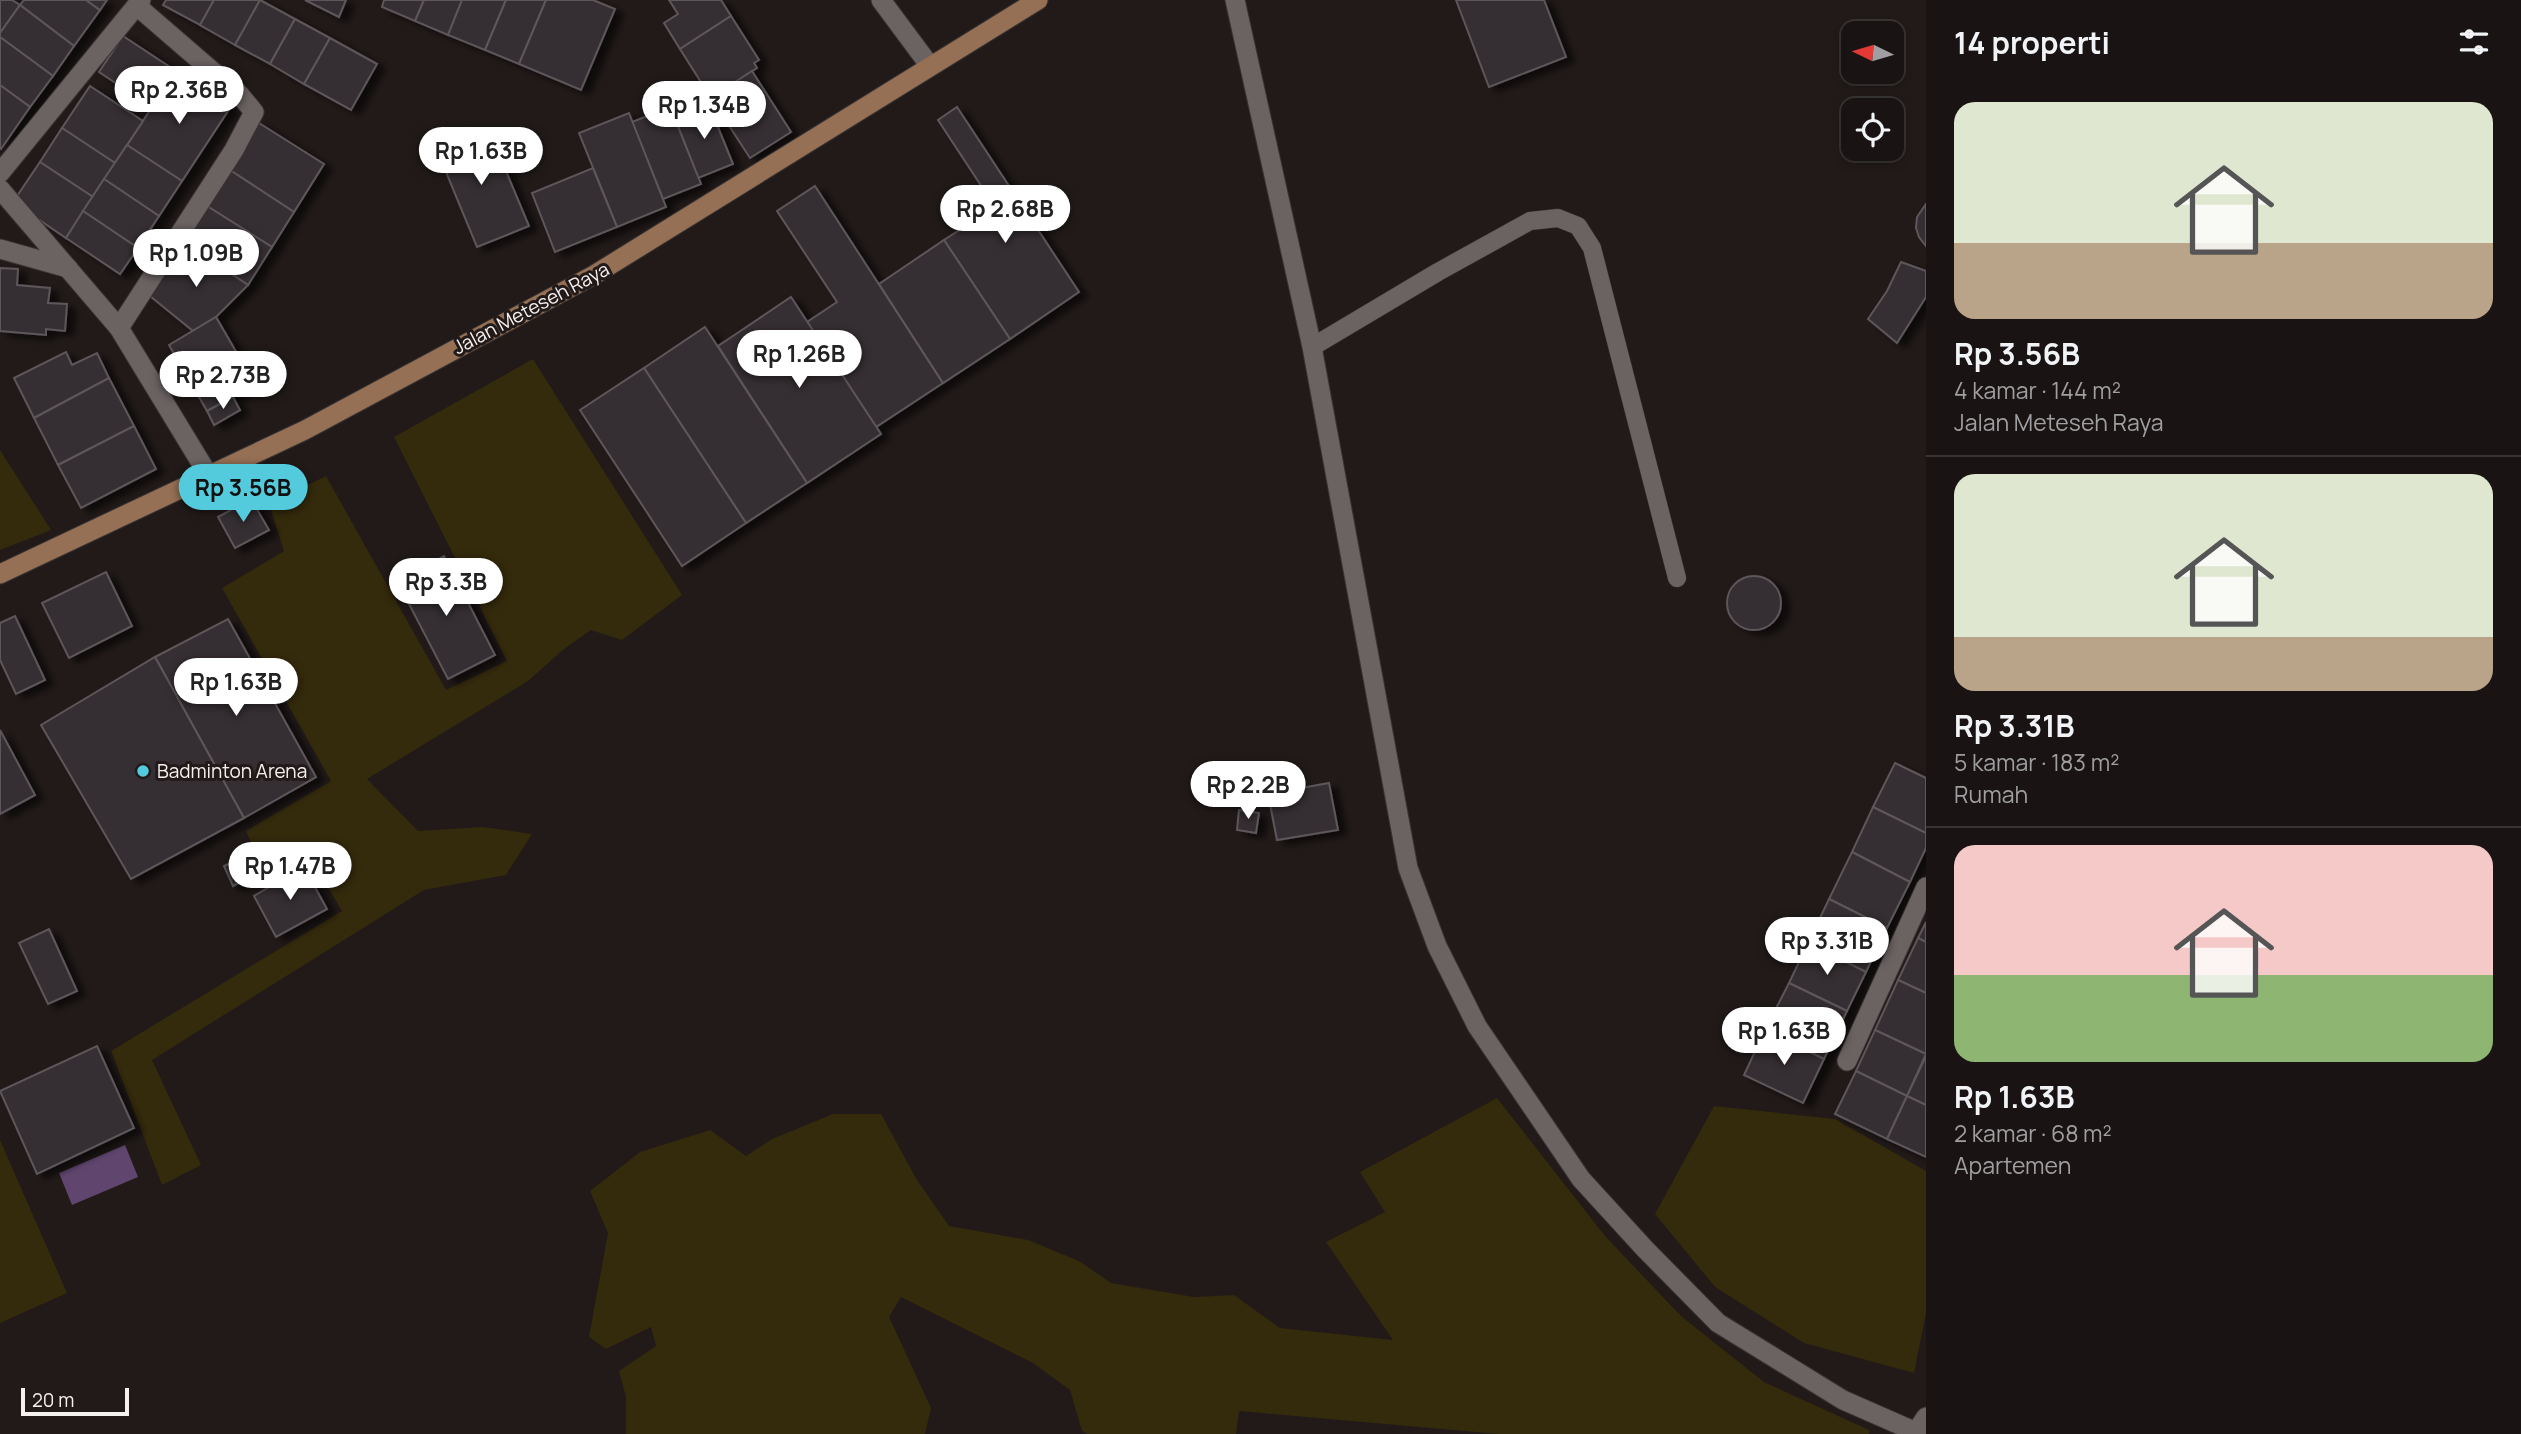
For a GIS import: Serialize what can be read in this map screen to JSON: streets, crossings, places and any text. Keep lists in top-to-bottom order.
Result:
{
  "streets": {
    "main road": ["Jalan Meteseh Raya"]
  },
  "places": ["Badminton Arena"],
  "scale_bar": "20 m",
  "north": "left",
  "page": {
    "heading": "14 properti",
    "price": [
      "Rp 2.36B",
      "Rp 1.34B",
      "Rp 1.63B",
      "Rp 2.68B",
      "Rp 1.09B",
      "Rp 1.26B",
      "Rp 2.73B",
      "Rp 3.56B",
      "Rp 3.3B",
      "Rp 1.63B",
      "Rp 2.2B",
      "Rp 1.47B",
      "Rp 3.31B",
      "Rp 1.63B"
    ],
    "list": [
      {
        "name": "Rp 3.56B",
        "note": "4 kamar · 144 m² · Jalan Meteseh Raya"
      },
      {
        "name": "Rp 3.31B",
        "note": "5 kamar · 183 m² · Rumah"
      },
      {
        "name": "Rp 1.63B",
        "note": "2 kamar · 68 m² · Apartemen"
      }
    ],
    "scale": "20 m"
  }
}
